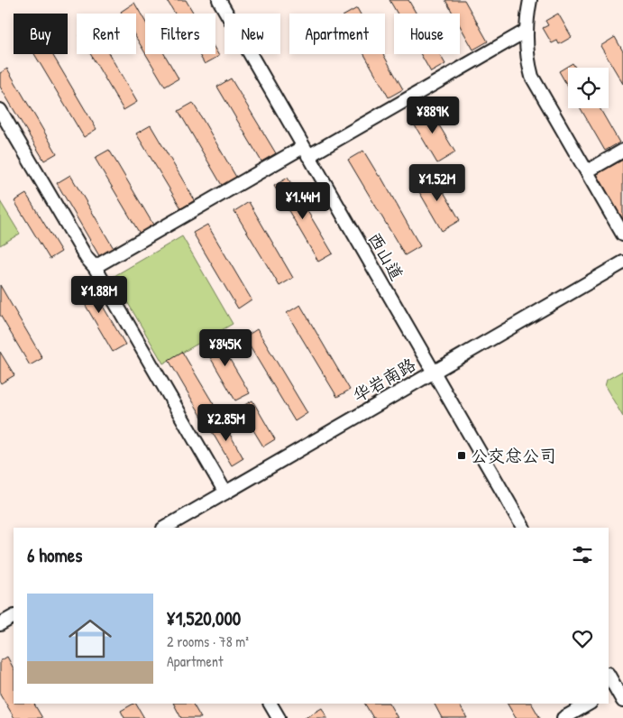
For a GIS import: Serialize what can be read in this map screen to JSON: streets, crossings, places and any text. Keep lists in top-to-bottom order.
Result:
{
  "streets": {
    "street": ["西山道", "华岩南路"]
  },
  "crossings": [
    ["西山道", "华岩南路"]
  ],
  "places": {
    "transit": ["公交总公司"]
  },
  "page": {
    "chip": [
      "Buy",
      "Rent",
      "Filters",
      "New",
      "Apartment",
      "House"
    ],
    "price": [
      "¥889K",
      "¥1.52M",
      "¥1.44M",
      "¥1.88M",
      "¥845K",
      "¥2.85M"
    ],
    "heading": "6 homes",
    "list": [
      {
        "name": "¥1,520,000",
        "note": "2 rooms · 78 m² · Apartment"
      }
    ]
  }
}
